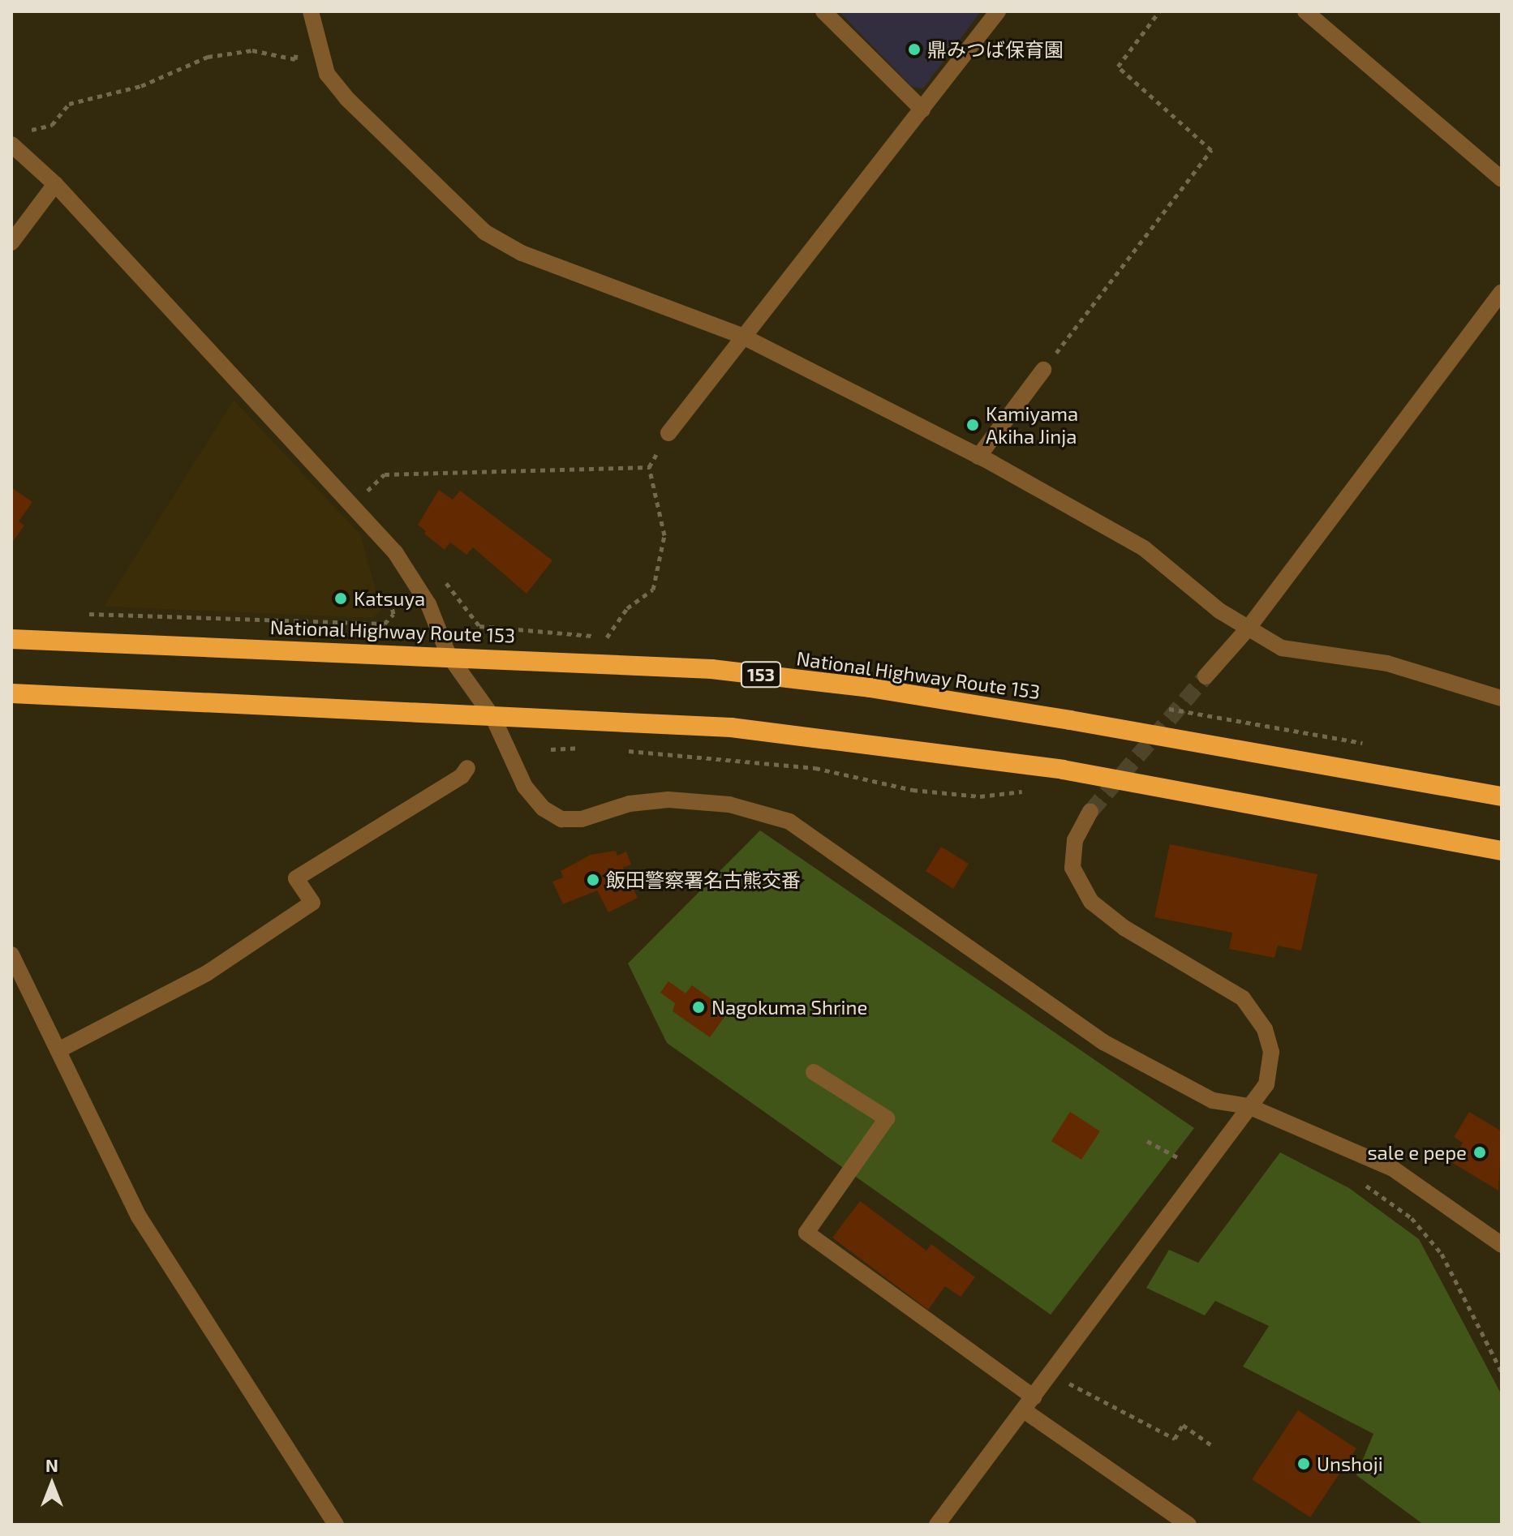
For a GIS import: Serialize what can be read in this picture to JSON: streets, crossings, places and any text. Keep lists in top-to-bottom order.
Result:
{
  "streets": {
    "highway": ["National Highway Route 153", "153"]
  },
  "places": [
    "鼎みつば保育園",
    "Kamiyama Akiha Jinja",
    "Katsuya",
    "飯田警察署名古熊交番",
    "Nagokuma Shrine",
    "sale e pepe",
    "Unshoji"
  ],
  "north": "top"
}
